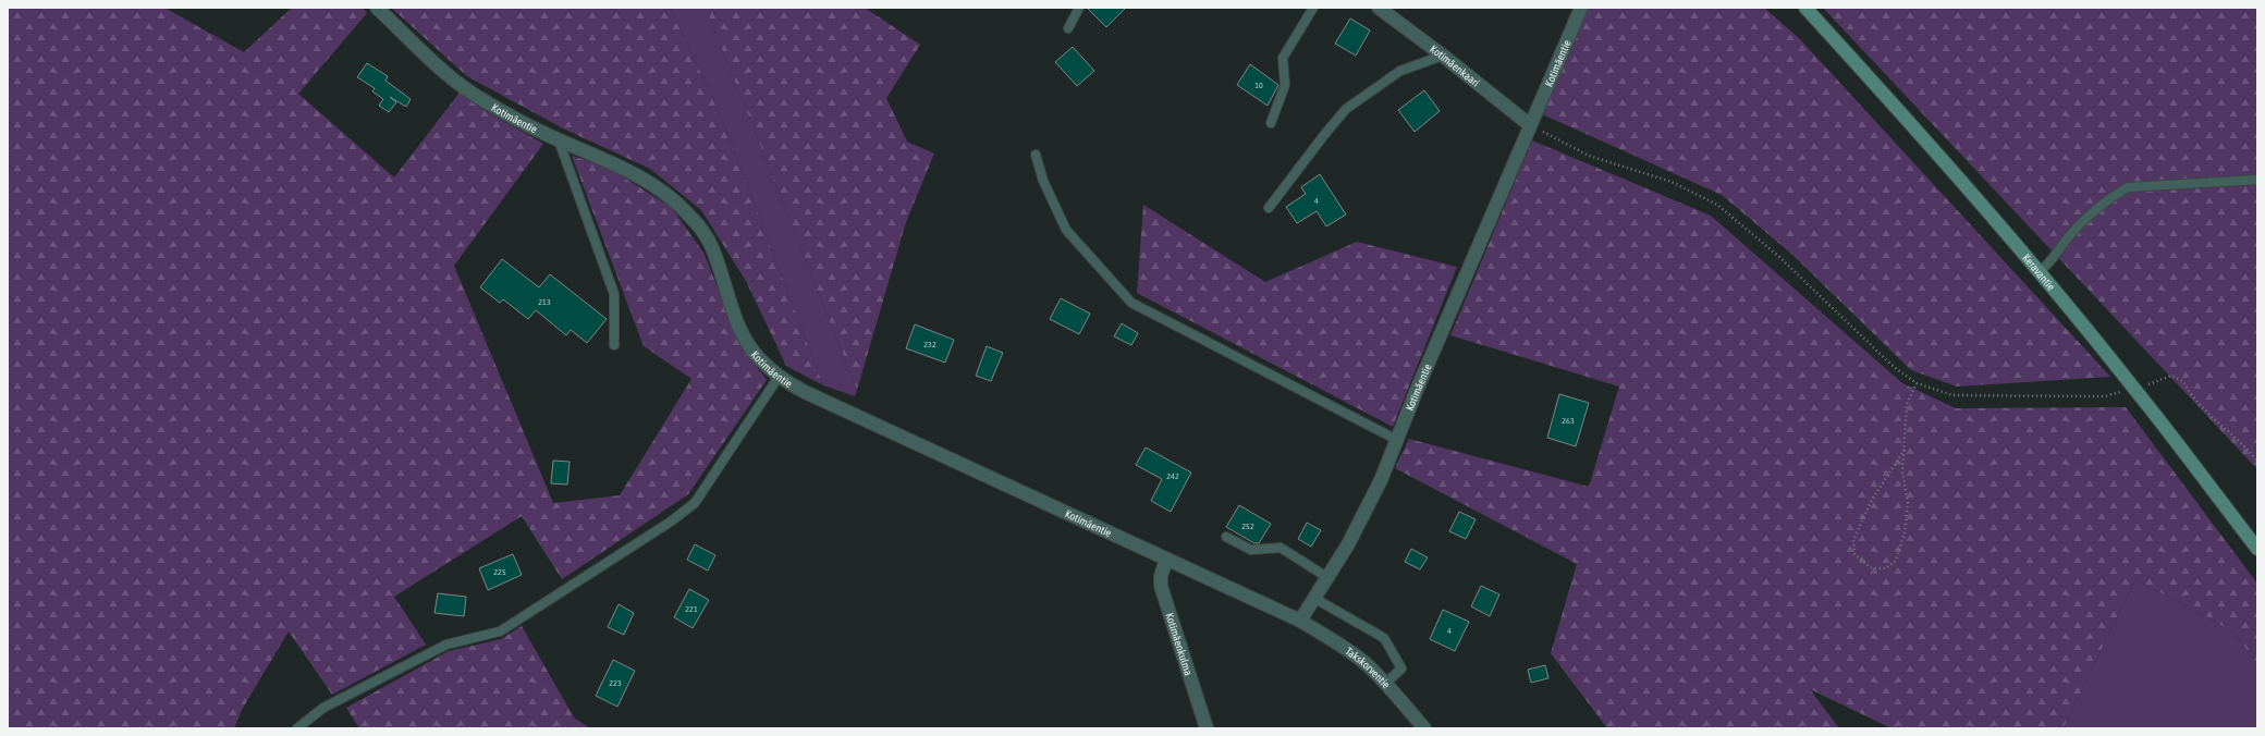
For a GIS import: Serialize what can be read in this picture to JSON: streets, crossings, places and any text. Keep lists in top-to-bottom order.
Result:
{
  "streets": {
    "main road": ["Keravantie"],
    "street": [
      "Kotimäentie",
      "Kotimäenkaari",
      "Kotimäenkulma",
      "Takskorventie"
    ]
  },
  "crossings": [
    ["Kotimäentie", "Kotimäenkaari"],
    ["Kotimäentie", "Kotimäenkulma"],
    ["Kotimäentie", "Takskorventie"]
  ],
  "house_numbers": [
    "10",
    "4",
    "213",
    "232",
    "263",
    "242",
    "252",
    "225",
    "221",
    "4",
    "223"
  ]
}
